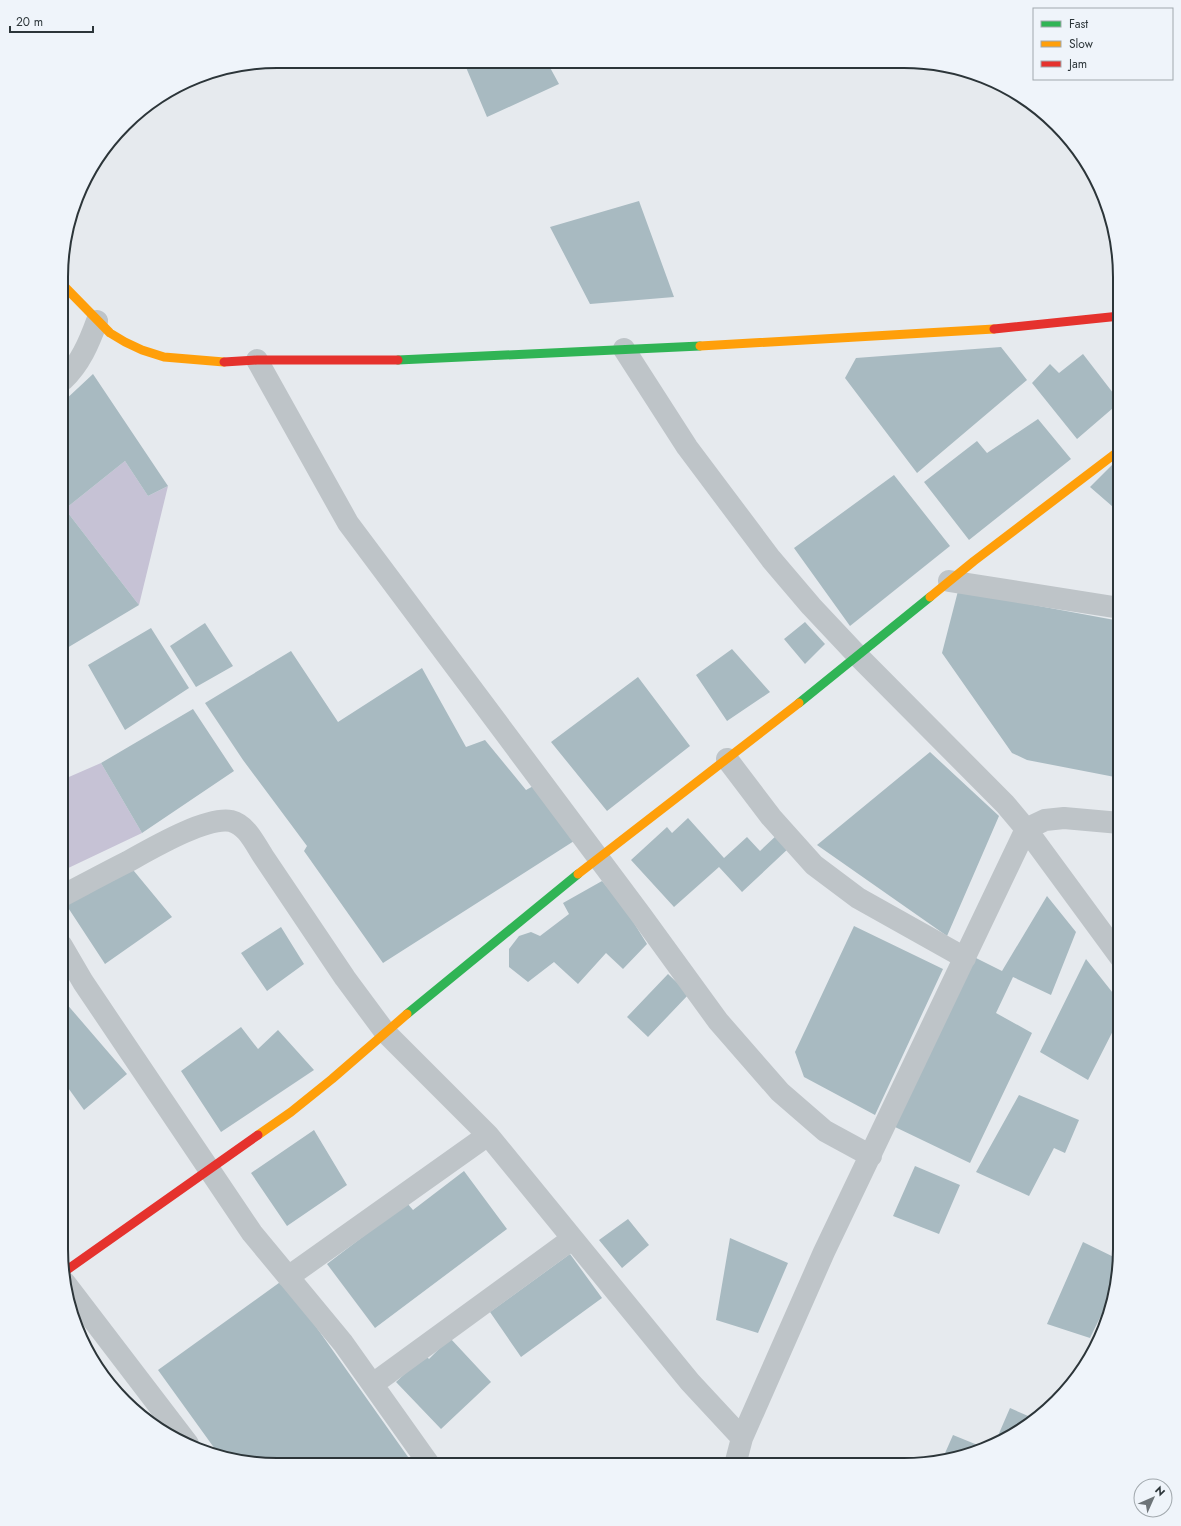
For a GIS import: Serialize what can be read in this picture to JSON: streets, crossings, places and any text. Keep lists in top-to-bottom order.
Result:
{
  "legend": ["Fast", "Slow", "Jam"],
  "scale_bar": "20 m",
  "north": "top right"
}
